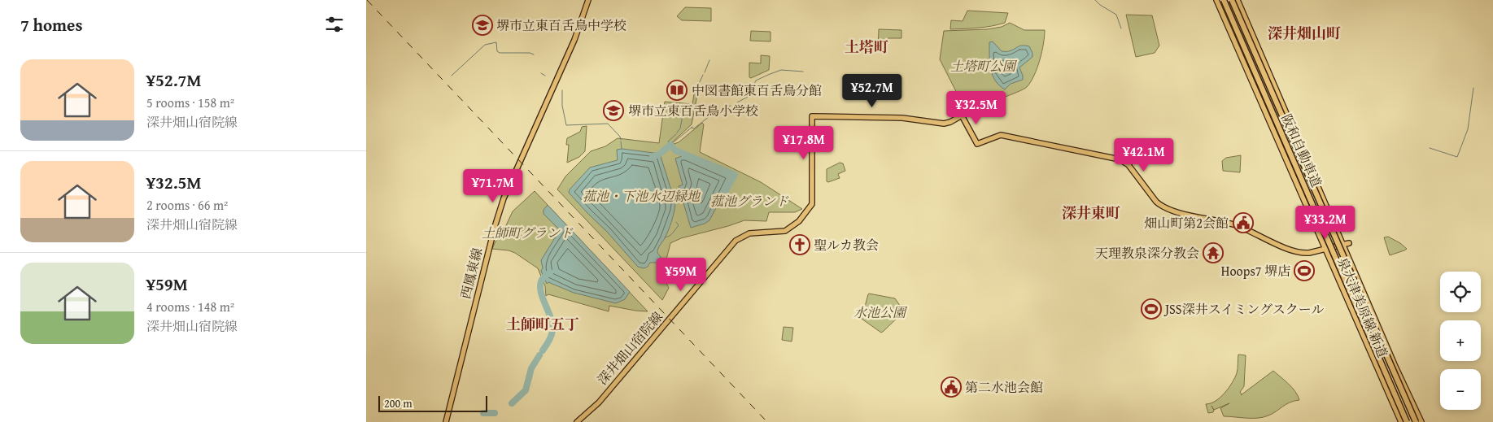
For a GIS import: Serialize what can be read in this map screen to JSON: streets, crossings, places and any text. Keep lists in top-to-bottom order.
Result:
{
  "streets": {
    "highway": ["阪和自動車道"],
    "main road": ["西鳳東線", "泉大津美原線 新道", "深井畑山宿院線"]
  },
  "crossings": [
    ["泉大津美原線 新道", "深井畑山宿院線"]
  ],
  "districts": [
    "深井畑山町",
    "土塔町",
    "深井東町",
    "土師町五丁"
  ],
  "parks": [
    "土塔町公園",
    "菰池・下池水辺緑地",
    "菰池グランド",
    "土師町グランド",
    "水池公園"
  ],
  "places": {
    "school or university": ["堺市立東百舌鳥中学校", "堺市立東百舌鳥小学校"],
    "library": ["中図書館東百舌鳥分館"],
    "public building": ["畑山町第2会館", "第二水池会館"],
    "church": ["聖ルカ教会"],
    "temple": ["天理教泉深分教会"],
    "sports": ["Hoops7 堺店", "JSS深井スイミングスクール"]
  },
  "scale_bar": "200 m",
  "page": {
    "heading": "7 homes",
    "list": [
      {
        "name": "¥52.7M",
        "note": "5 rooms · 158 m² · 深井畑山宿院線"
      },
      {
        "name": "¥32.5M",
        "note": "2 rooms · 66 m² · 深井畑山宿院線"
      },
      {
        "name": "¥59M",
        "note": "4 rooms · 148 m² · 深井畑山宿院線"
      }
    ],
    "price": [
      "¥52.7M",
      "¥32.5M",
      "¥17.8M",
      "¥42.1M",
      "¥71.7M",
      "¥33.2M",
      "¥59M"
    ],
    "map_buttons": ["+", "−"],
    "scale": "200 m"
  }
}
